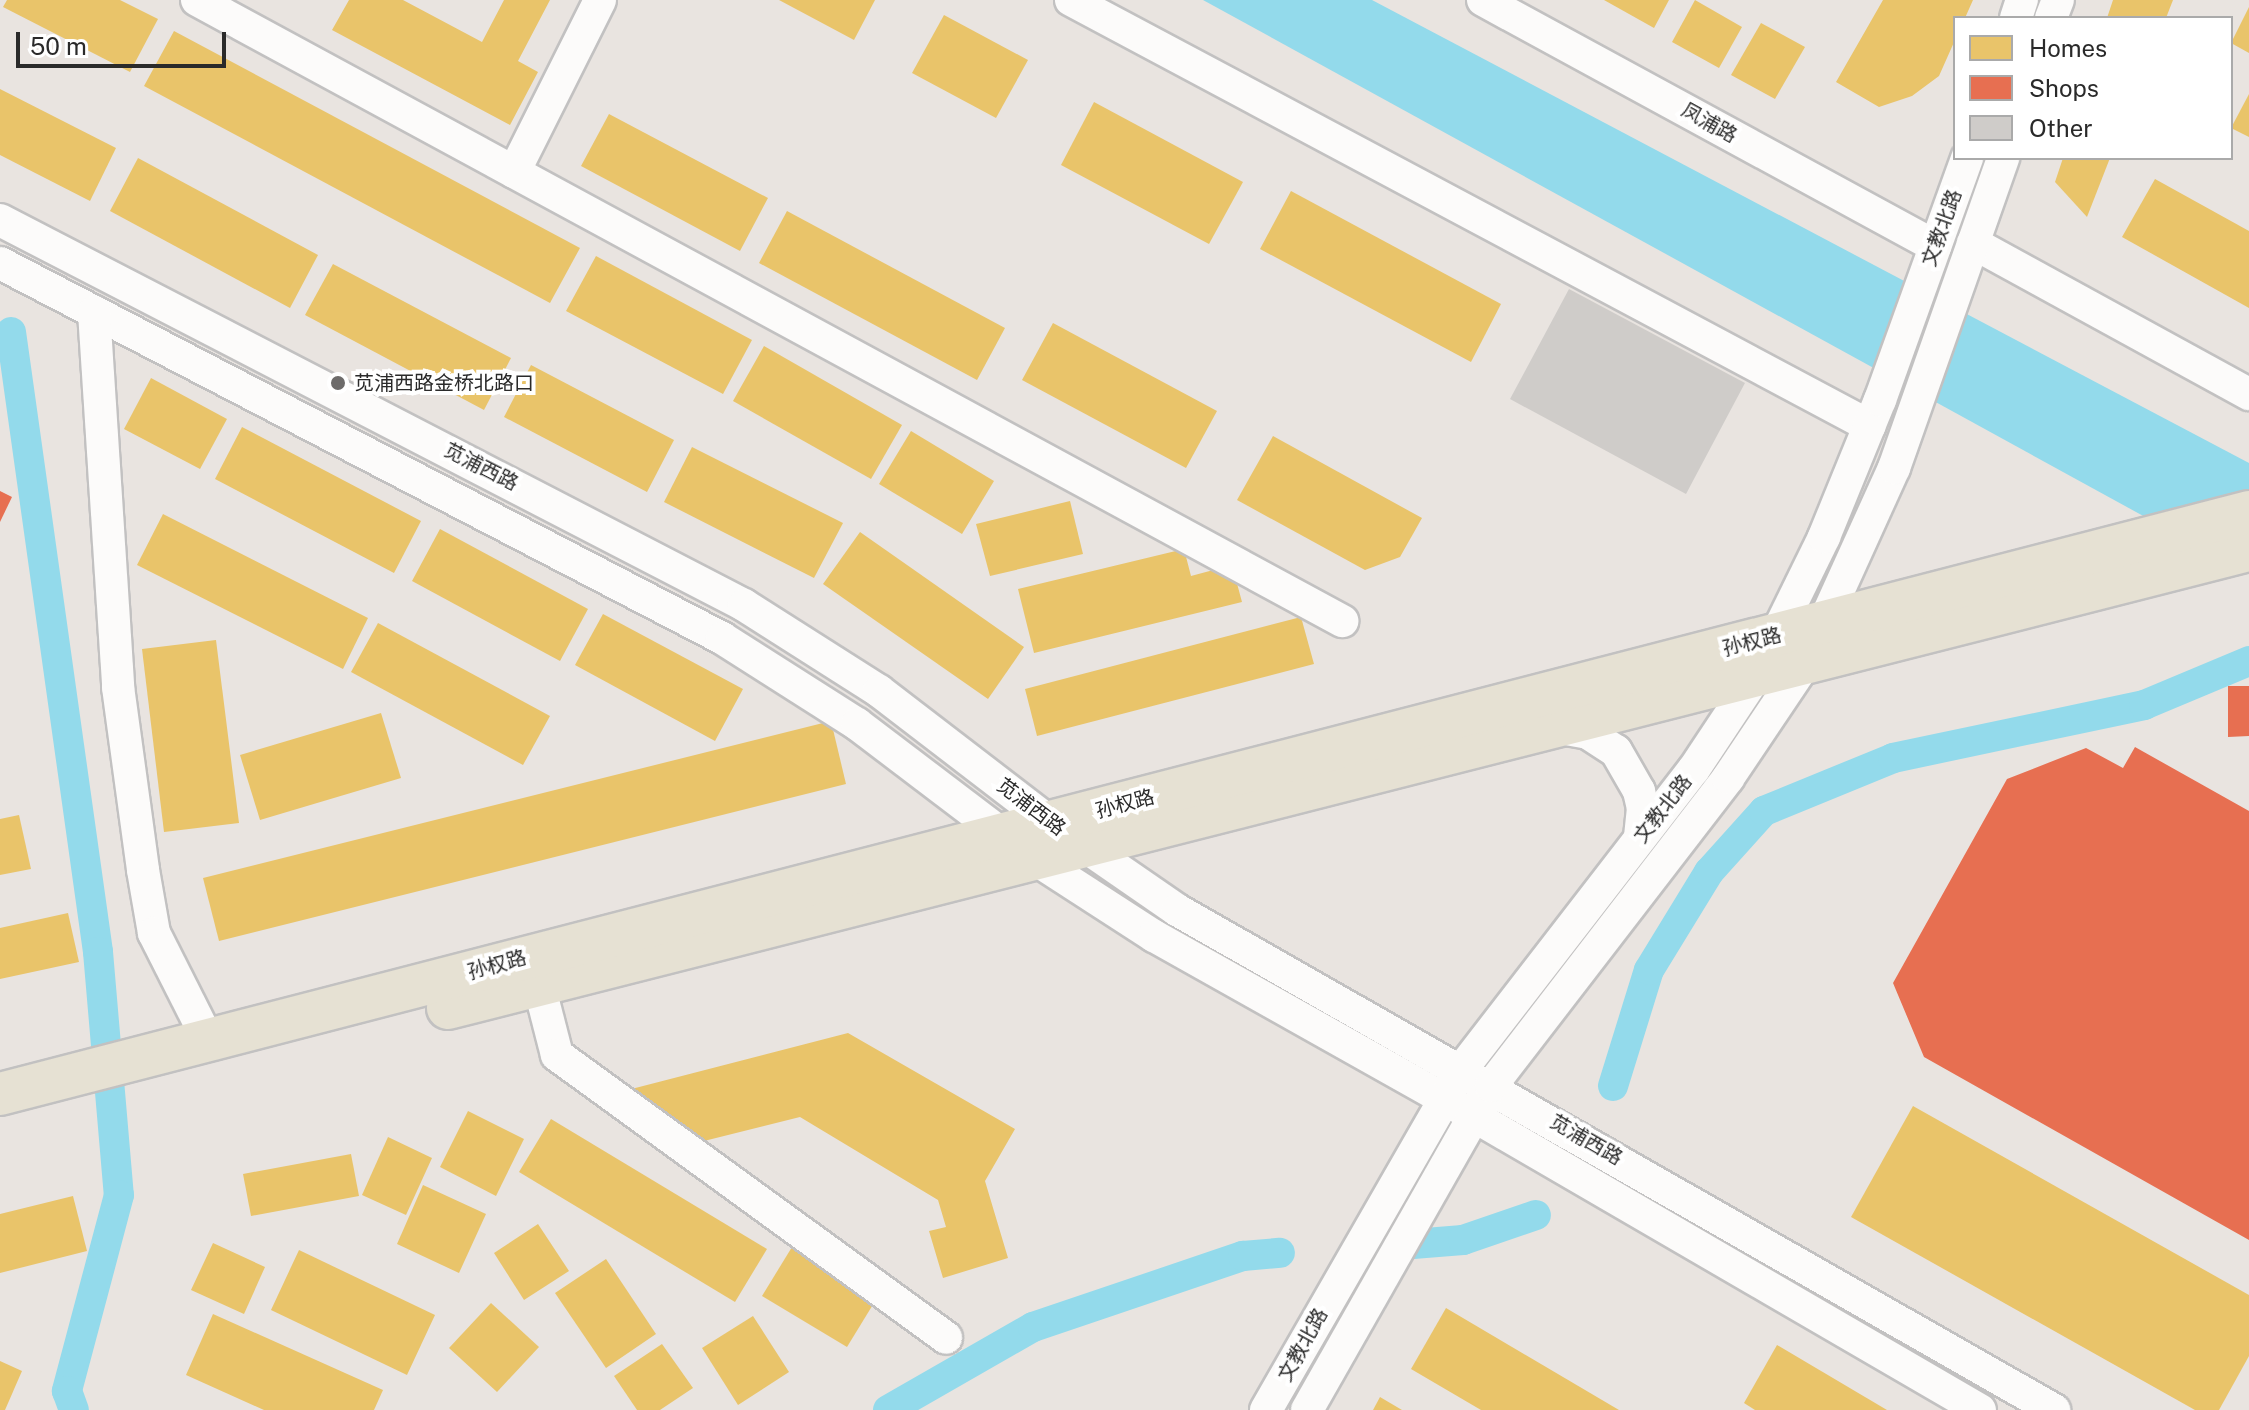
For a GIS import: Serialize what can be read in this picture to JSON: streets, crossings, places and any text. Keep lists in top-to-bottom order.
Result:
{
  "streets": {
    "main road": ["孙权路"],
    "street": ["凤浦路", "文教北路", "苋浦西路"]
  },
  "crossings": [
    ["凤浦路", "文教北路"],
    ["文教北路", "苋浦西路"],
    ["文教北路", "孙权路"],
    ["苋浦西路", "孙权路"]
  ],
  "places": ["苋浦西路金桥北路口"],
  "legend": ["Homes", "Shops", "Other"],
  "scale_bar": "50 m"
}
